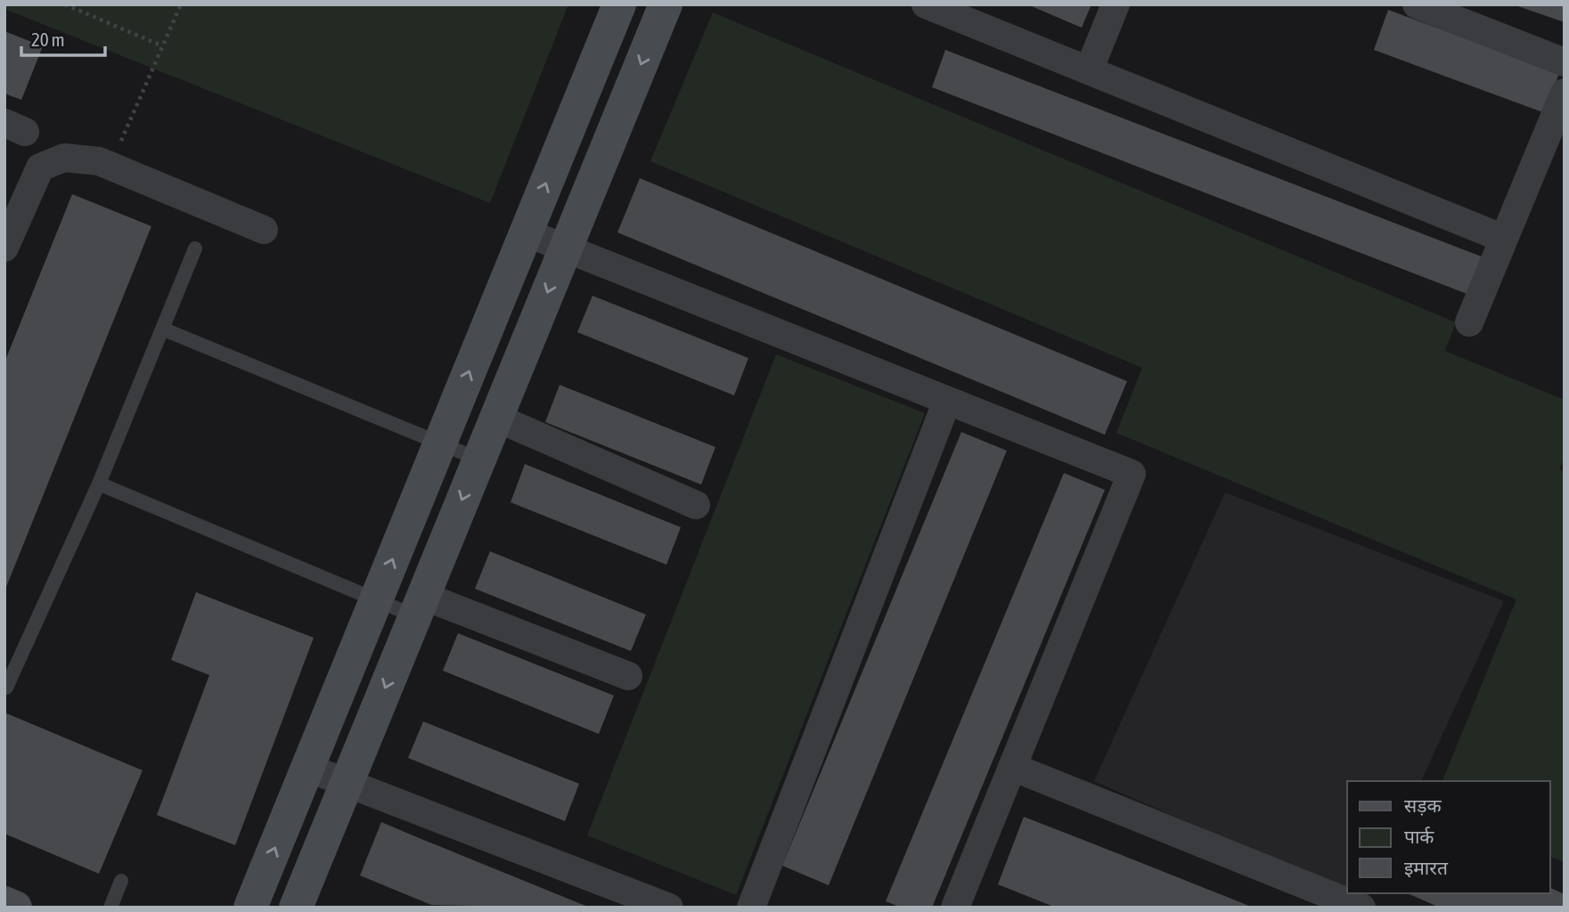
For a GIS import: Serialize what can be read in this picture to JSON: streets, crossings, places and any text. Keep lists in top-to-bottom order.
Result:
{
  "legend": ["सड़क", "पार्क", "इमारत"],
  "scale_bar": "20 m"
}
